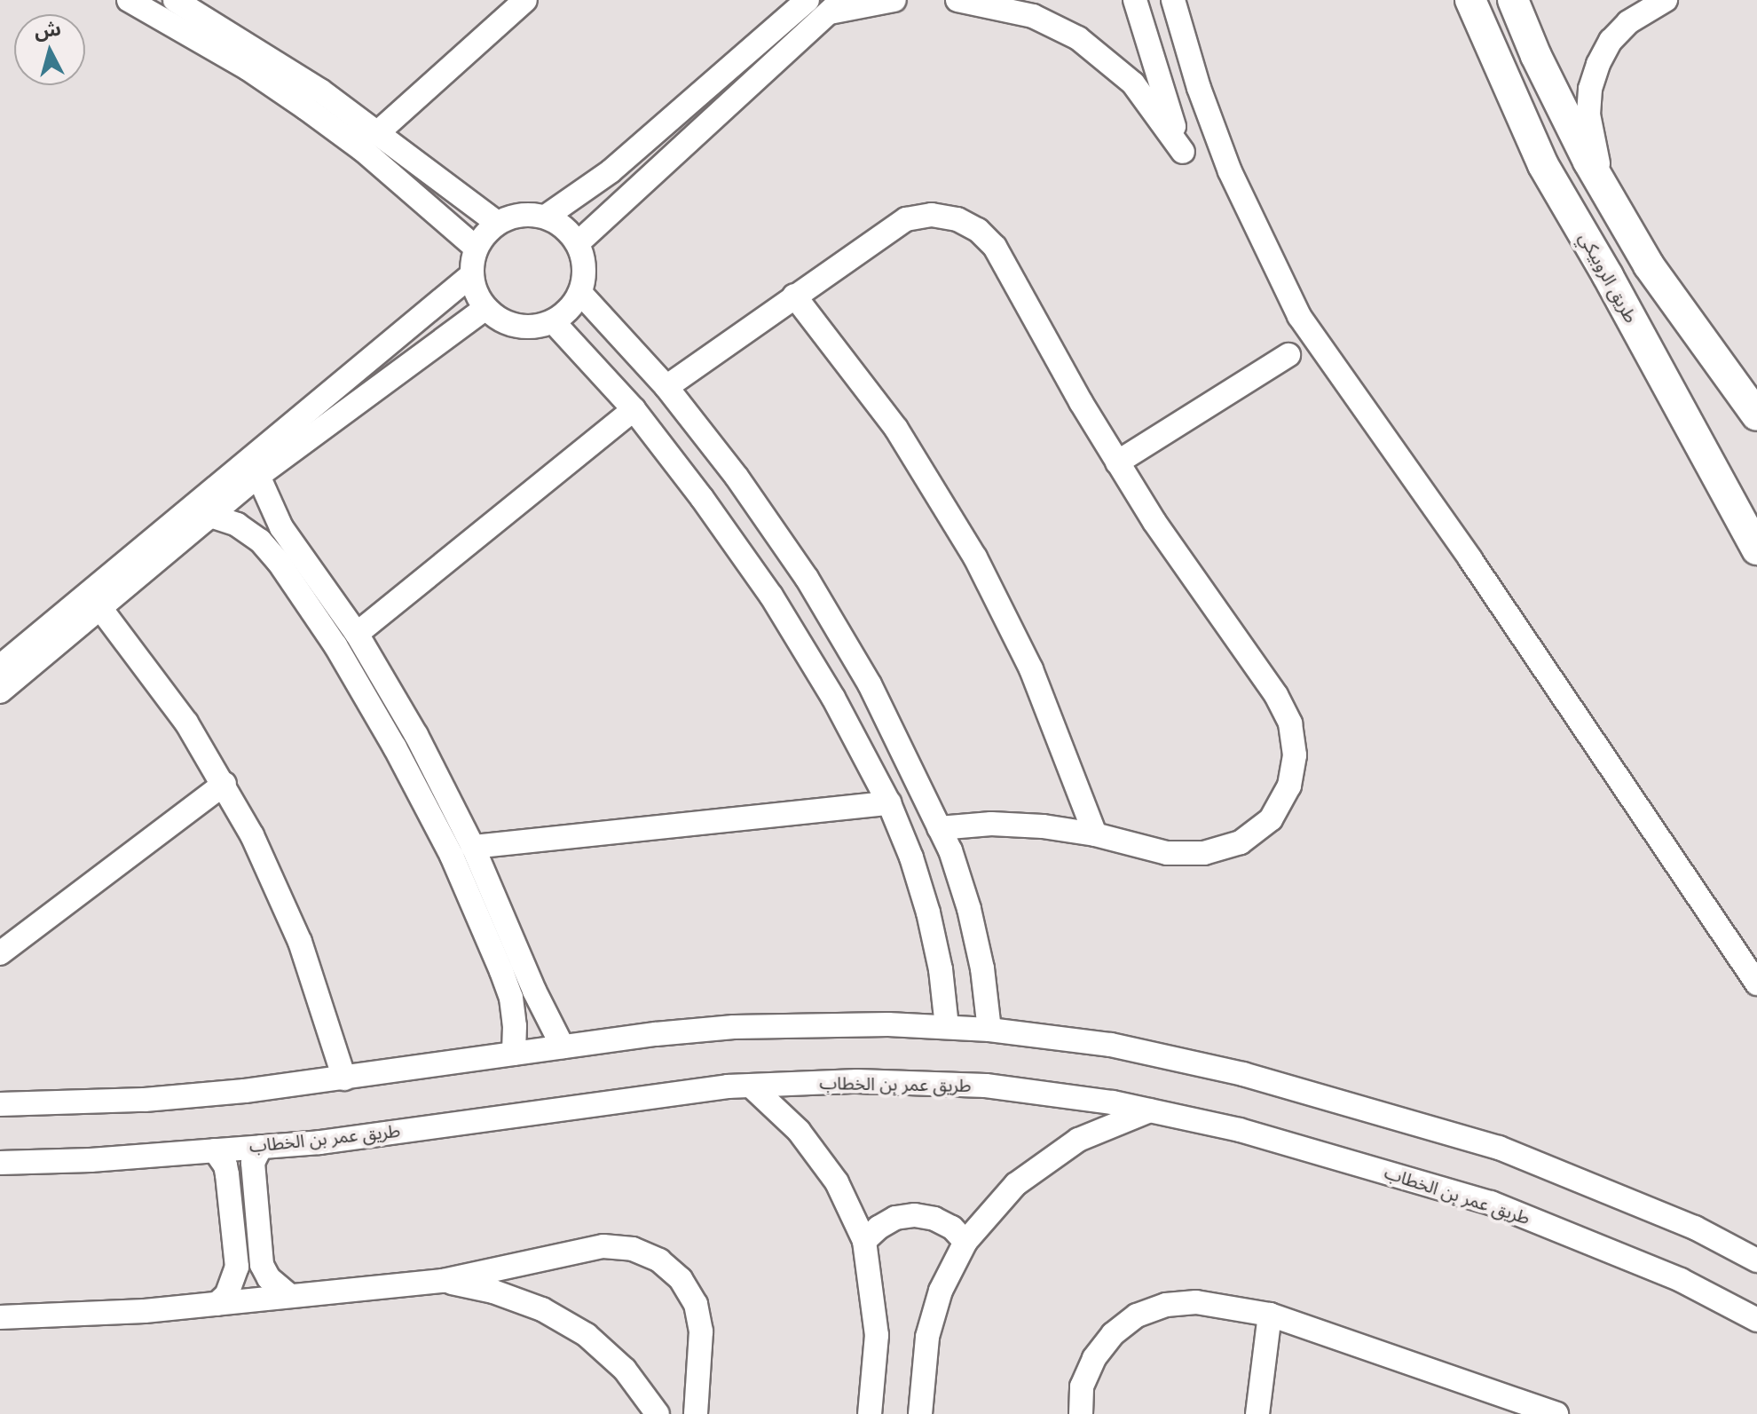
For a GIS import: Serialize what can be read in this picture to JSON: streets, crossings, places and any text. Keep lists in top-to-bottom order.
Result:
{
  "streets": {
    "main road": ["طريق الروبيكي"],
    "street": ["طريق عمر بن الخطاب"]
  },
  "north": "top"
}
